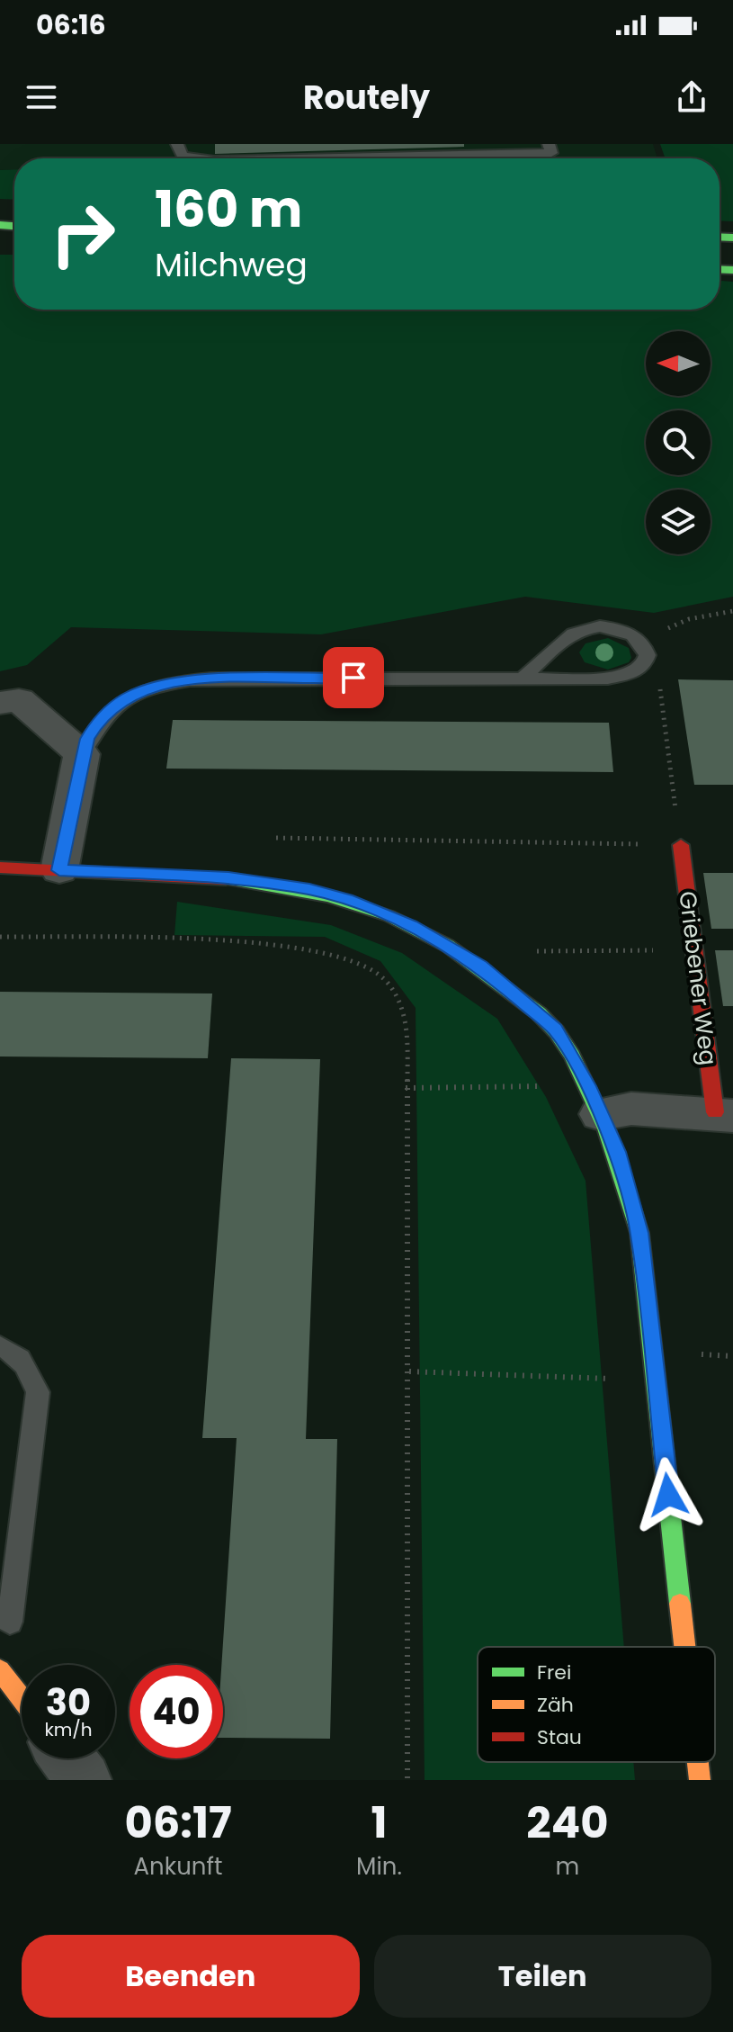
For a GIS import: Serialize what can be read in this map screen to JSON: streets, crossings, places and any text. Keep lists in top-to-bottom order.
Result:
{
  "streets": {
    "main road": ["Griebener Weg"]
  },
  "legend": ["Frei", "Zäh", "Stau"],
  "north": "left",
  "page": {
    "status": "06:16",
    "header": "Routely",
    "turn": ["160 m", "Milchweg"],
    "speed": "30 km/h",
    "limit": "40",
    "eta": [
      "06:17",
      "Ankunft",
      "1",
      "Min.",
      "240",
      "m"
    ],
    "buttons": ["Beenden", "Teilen"]
  }
}
